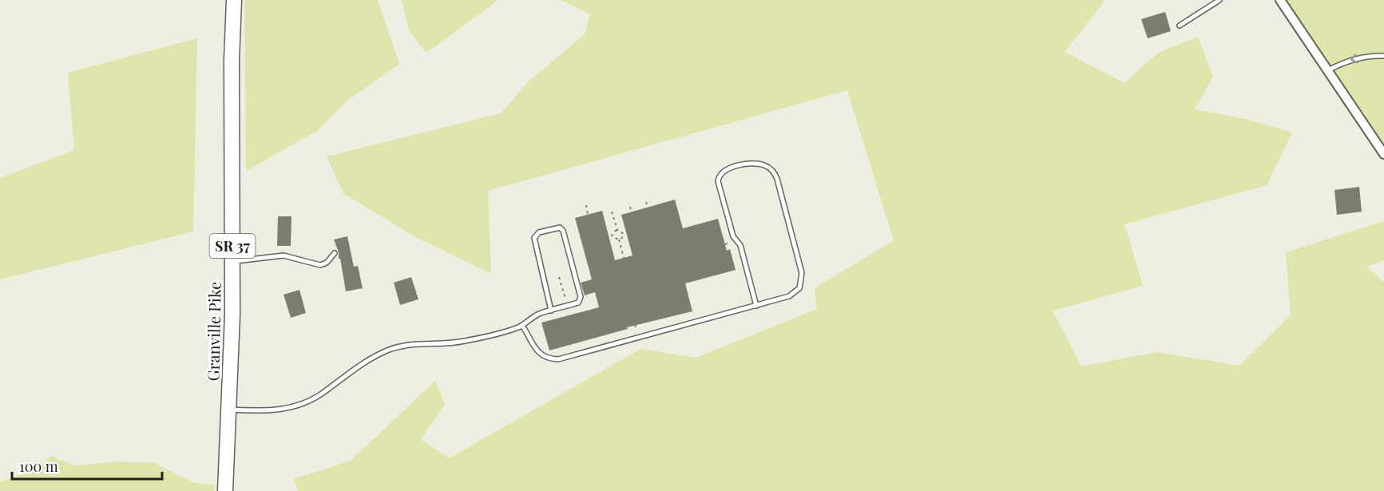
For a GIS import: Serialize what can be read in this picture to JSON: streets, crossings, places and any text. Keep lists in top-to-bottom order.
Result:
{
  "streets": {
    "highway": ["SR 37", "Granville Pike"]
  },
  "scale_bar": "100 m"
}
